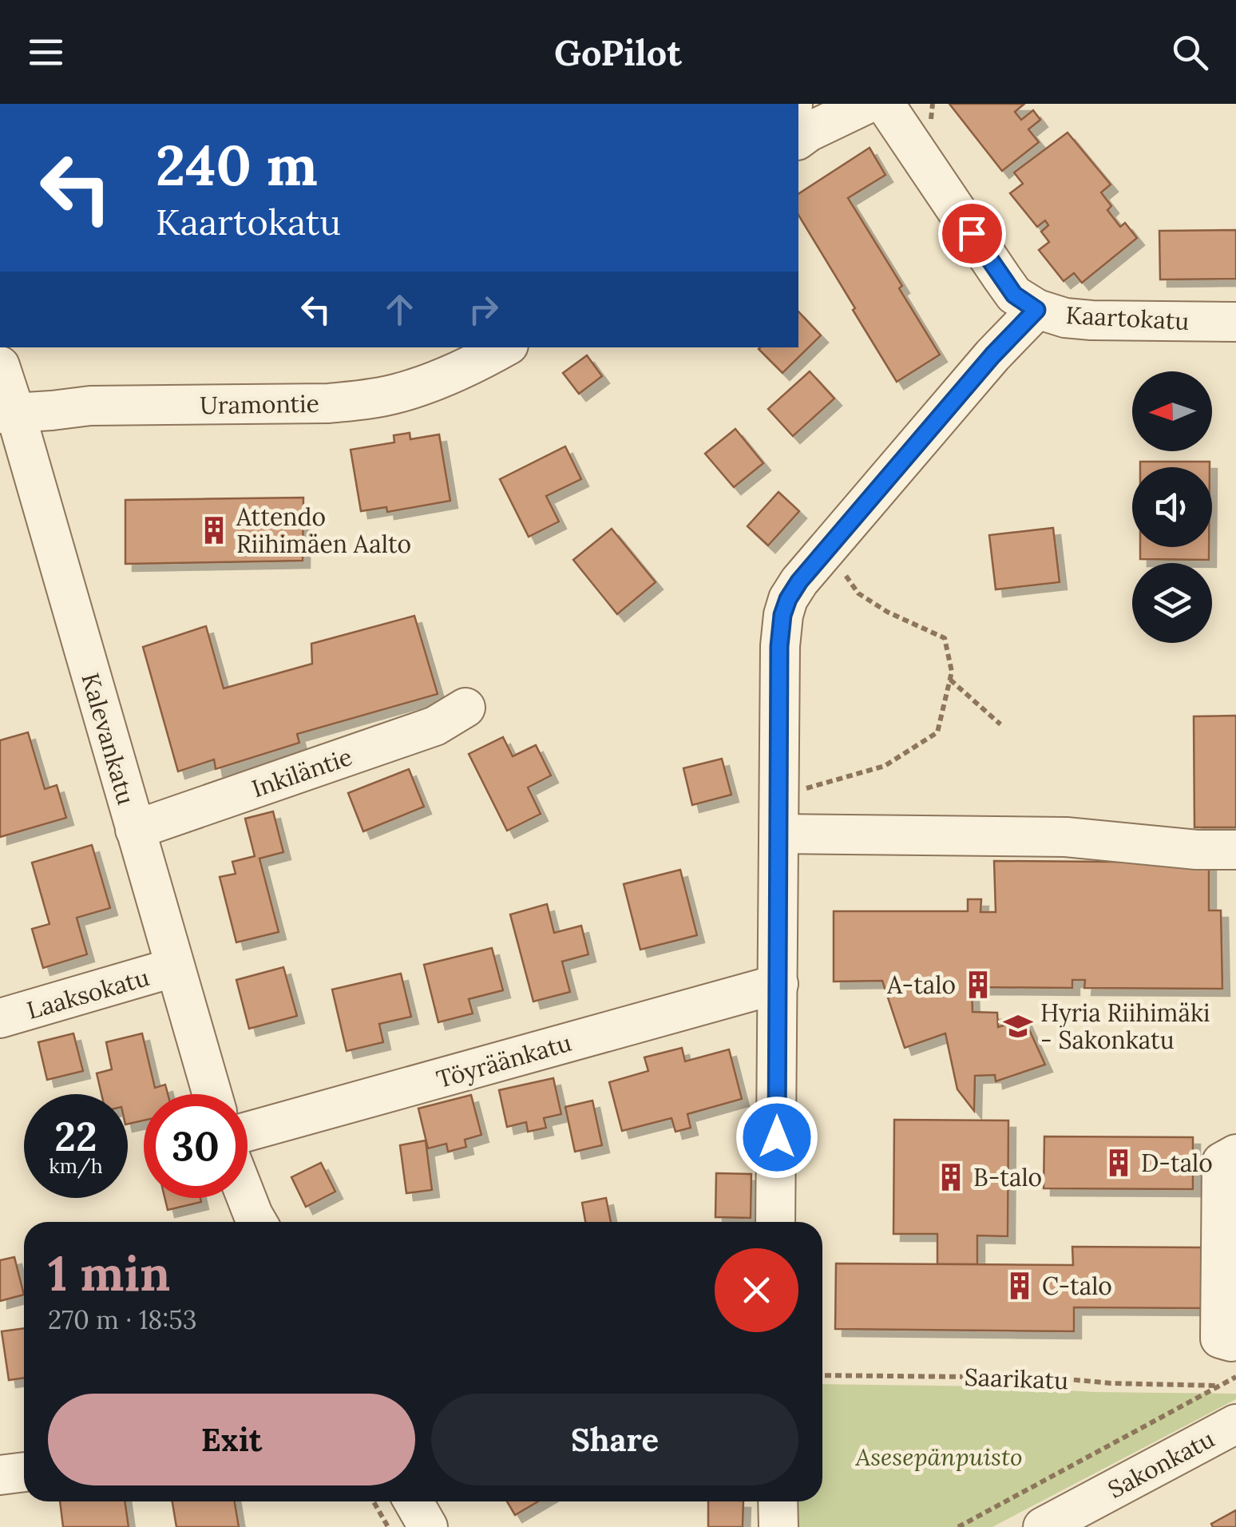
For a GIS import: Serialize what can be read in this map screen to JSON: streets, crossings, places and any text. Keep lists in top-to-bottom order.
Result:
{
  "streets": {
    "street": [
      "Kaartokatu",
      "Uramontie",
      "Kalevankatu",
      "Inkiläntie",
      "Laaksokatu",
      "Töyräänkatu",
      "Sakonkatu"
    ],
    "path": ["Saarikatu"]
  },
  "crossings": [
    ["Uramontie", "Kalevankatu"],
    ["Kalevankatu", "Inkiläntie"],
    ["Kalevankatu", "Laaksokatu"]
  ],
  "parks": ["Asesepänpuisto"],
  "places": {
    "building": [
      "Attendo Riihimäen Aalto",
      "A-talo",
      "D-talo",
      "B-talo",
      "C-talo"
    ],
    "school or university": ["Hyria Riihimäki - Sakonkatu"]
  },
  "north": "left",
  "page": {
    "header": "GoPilot",
    "turn": ["240 m", "Kaartokatu"],
    "speed": "22 km/h",
    "limit": "30",
    "heading": ["1 min", "270 m · 18:53"],
    "buttons": ["Exit", "Share"]
  }
}
